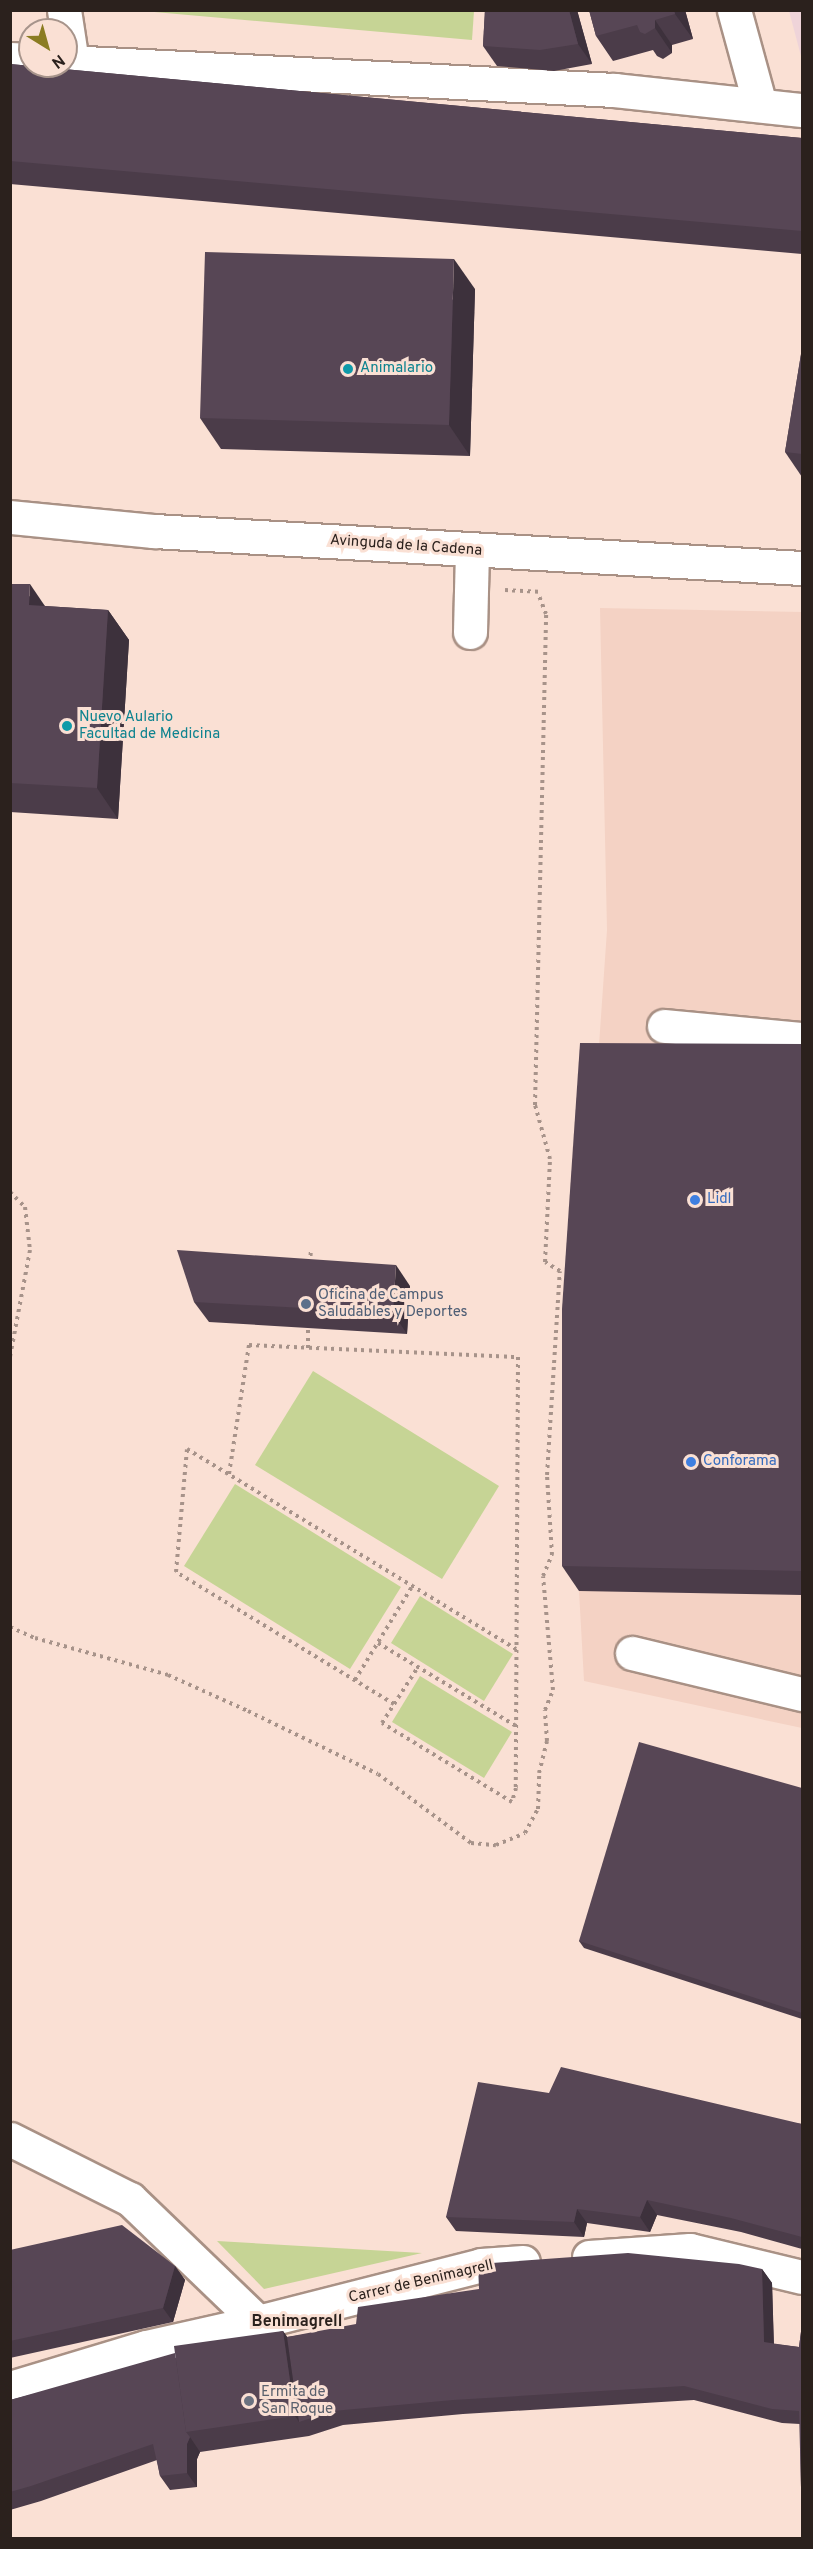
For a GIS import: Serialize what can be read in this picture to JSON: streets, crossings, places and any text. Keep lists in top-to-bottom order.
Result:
{
  "streets": {
    "street": ["Avinguda de la Cadena", "Carrer de Benimagrell"]
  },
  "districts": ["Benimagrell"],
  "places": [
    "Animalario",
    "Nuevo Aulario Facultad de Medicina",
    "Lidl",
    "Oficina de Campus Saludables y Deportes",
    "Conforama",
    "Ermita de San Roque"
  ],
  "north": "bottom right"
}
